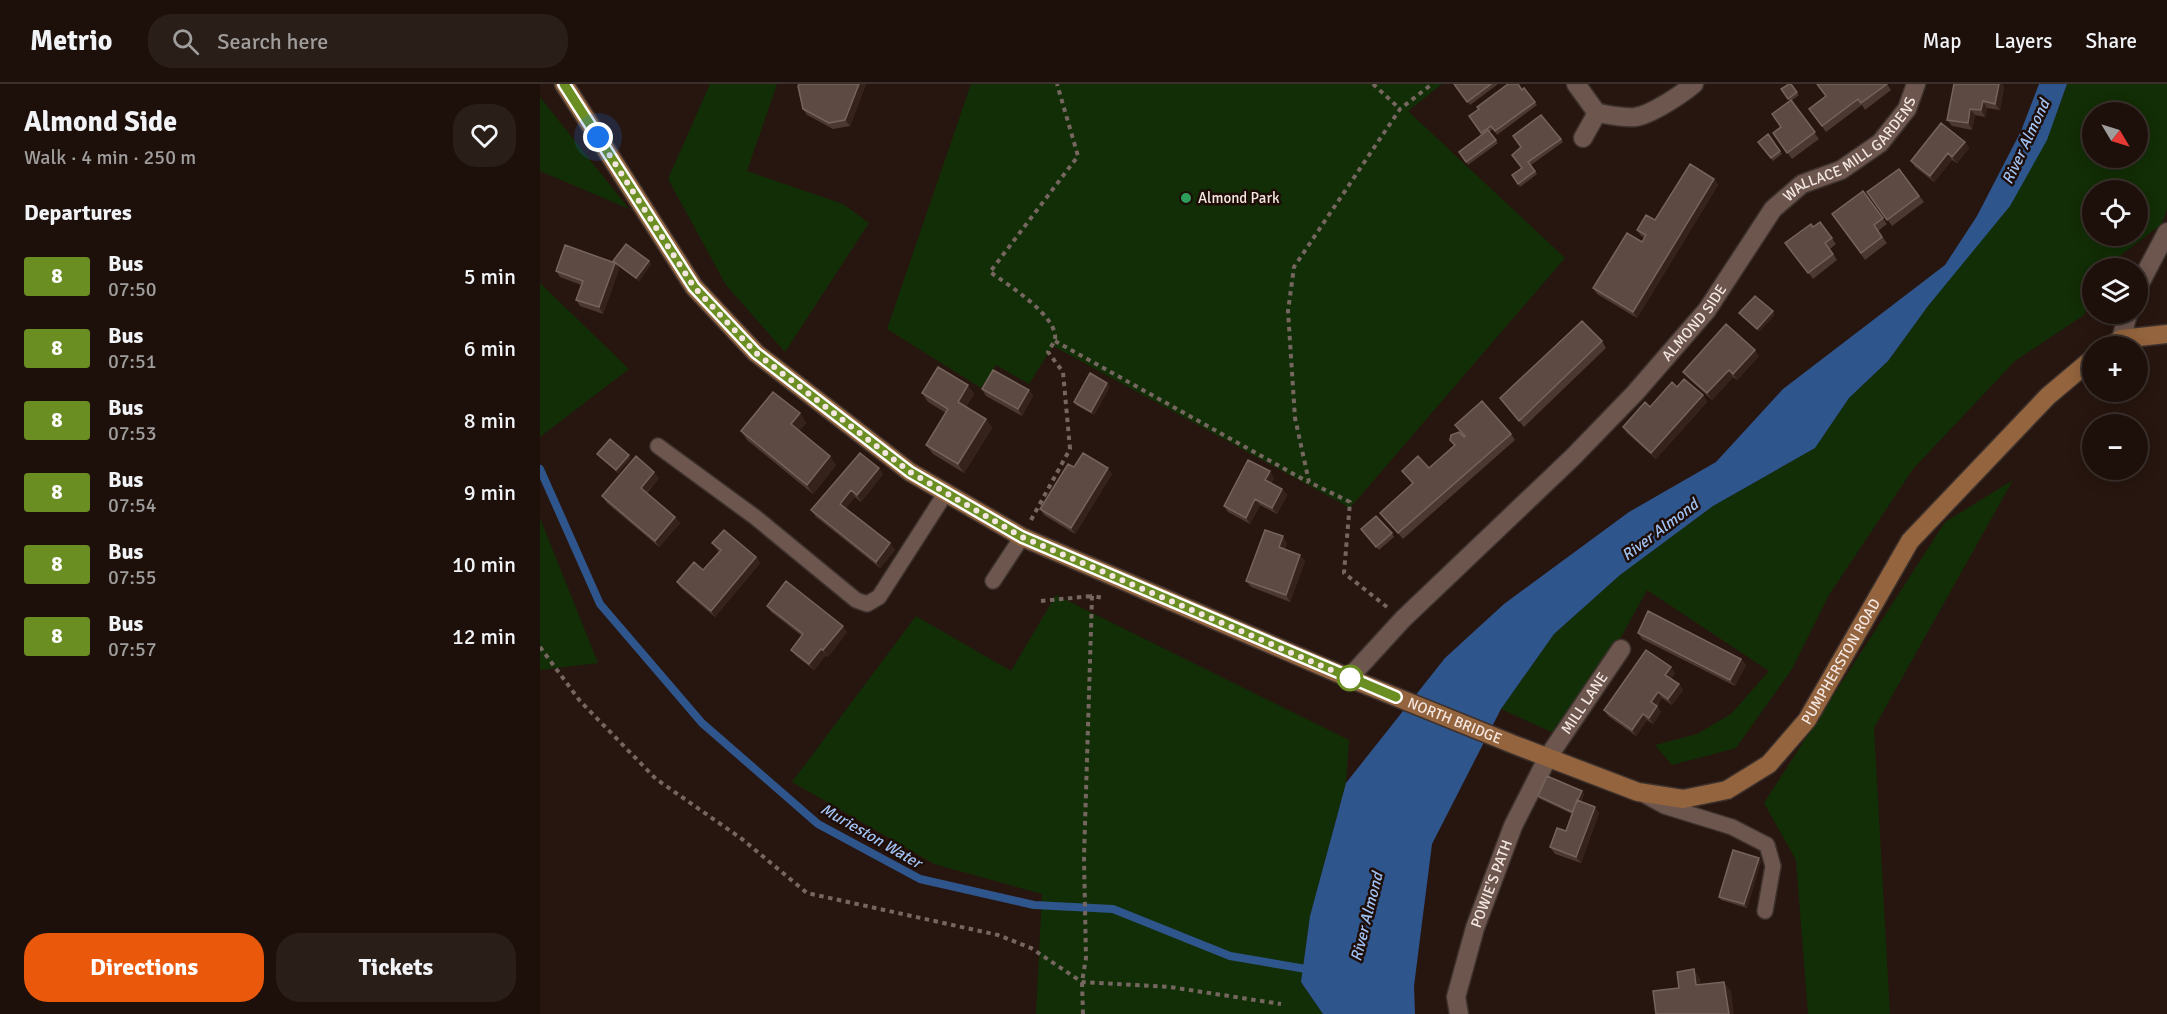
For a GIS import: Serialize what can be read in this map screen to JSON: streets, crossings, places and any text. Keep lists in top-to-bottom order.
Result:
{
  "streets": {
    "main road": ["PUMPHERSTON ROAD", "NORTH BRIDGE"],
    "street": [
      "WALLACE MILL GARDENS",
      "ALMOND SIDE",
      "MILL LANE",
      "POWIE'S PATH"
    ]
  },
  "crossings": [
    ["WALLACE MILL GARDENS", "ALMOND SIDE"],
    ["ALMOND SIDE", "NORTH BRIDGE"],
    ["PUMPHERSTON ROAD", "MILL LANE"],
    ["PUMPHERSTON ROAD", "NORTH BRIDGE"],
    ["PUMPHERSTON ROAD", "POWIE'S PATH"],
    ["MILL LANE", "POWIE'S PATH"]
  ],
  "water": ["River Almond", "Murieston Water"],
  "places": ["Almond Park"],
  "lines": ["bus line 8"],
  "north": "bottom right",
  "page": {
    "header": "Metrio",
    "search": "Search here",
    "nav": ["Map", "Layers", "Share"],
    "heading": [
      ["Almond Side", "Walk · 4 min · 250 m"],
      "Departures"
    ],
    "map_buttons": ["+", "−"],
    "list": [
      {
        "mark": "8",
        "name": "Bus",
        "note": "07:50",
        "value": "5 min"
      },
      {
        "mark": "8",
        "name": "Bus",
        "note": "07:51",
        "value": "6 min"
      },
      {
        "mark": "8",
        "name": "Bus",
        "note": "07:53",
        "value": "8 min"
      },
      {
        "mark": "8",
        "name": "Bus",
        "note": "07:54",
        "value": "9 min"
      },
      {
        "mark": "8",
        "name": "Bus",
        "note": "07:55",
        "value": "10 min"
      },
      {
        "mark": "8",
        "name": "Bus",
        "note": "07:57",
        "value": "12 min"
      }
    ],
    "buttons": ["Directions", "Tickets"]
  }
}
